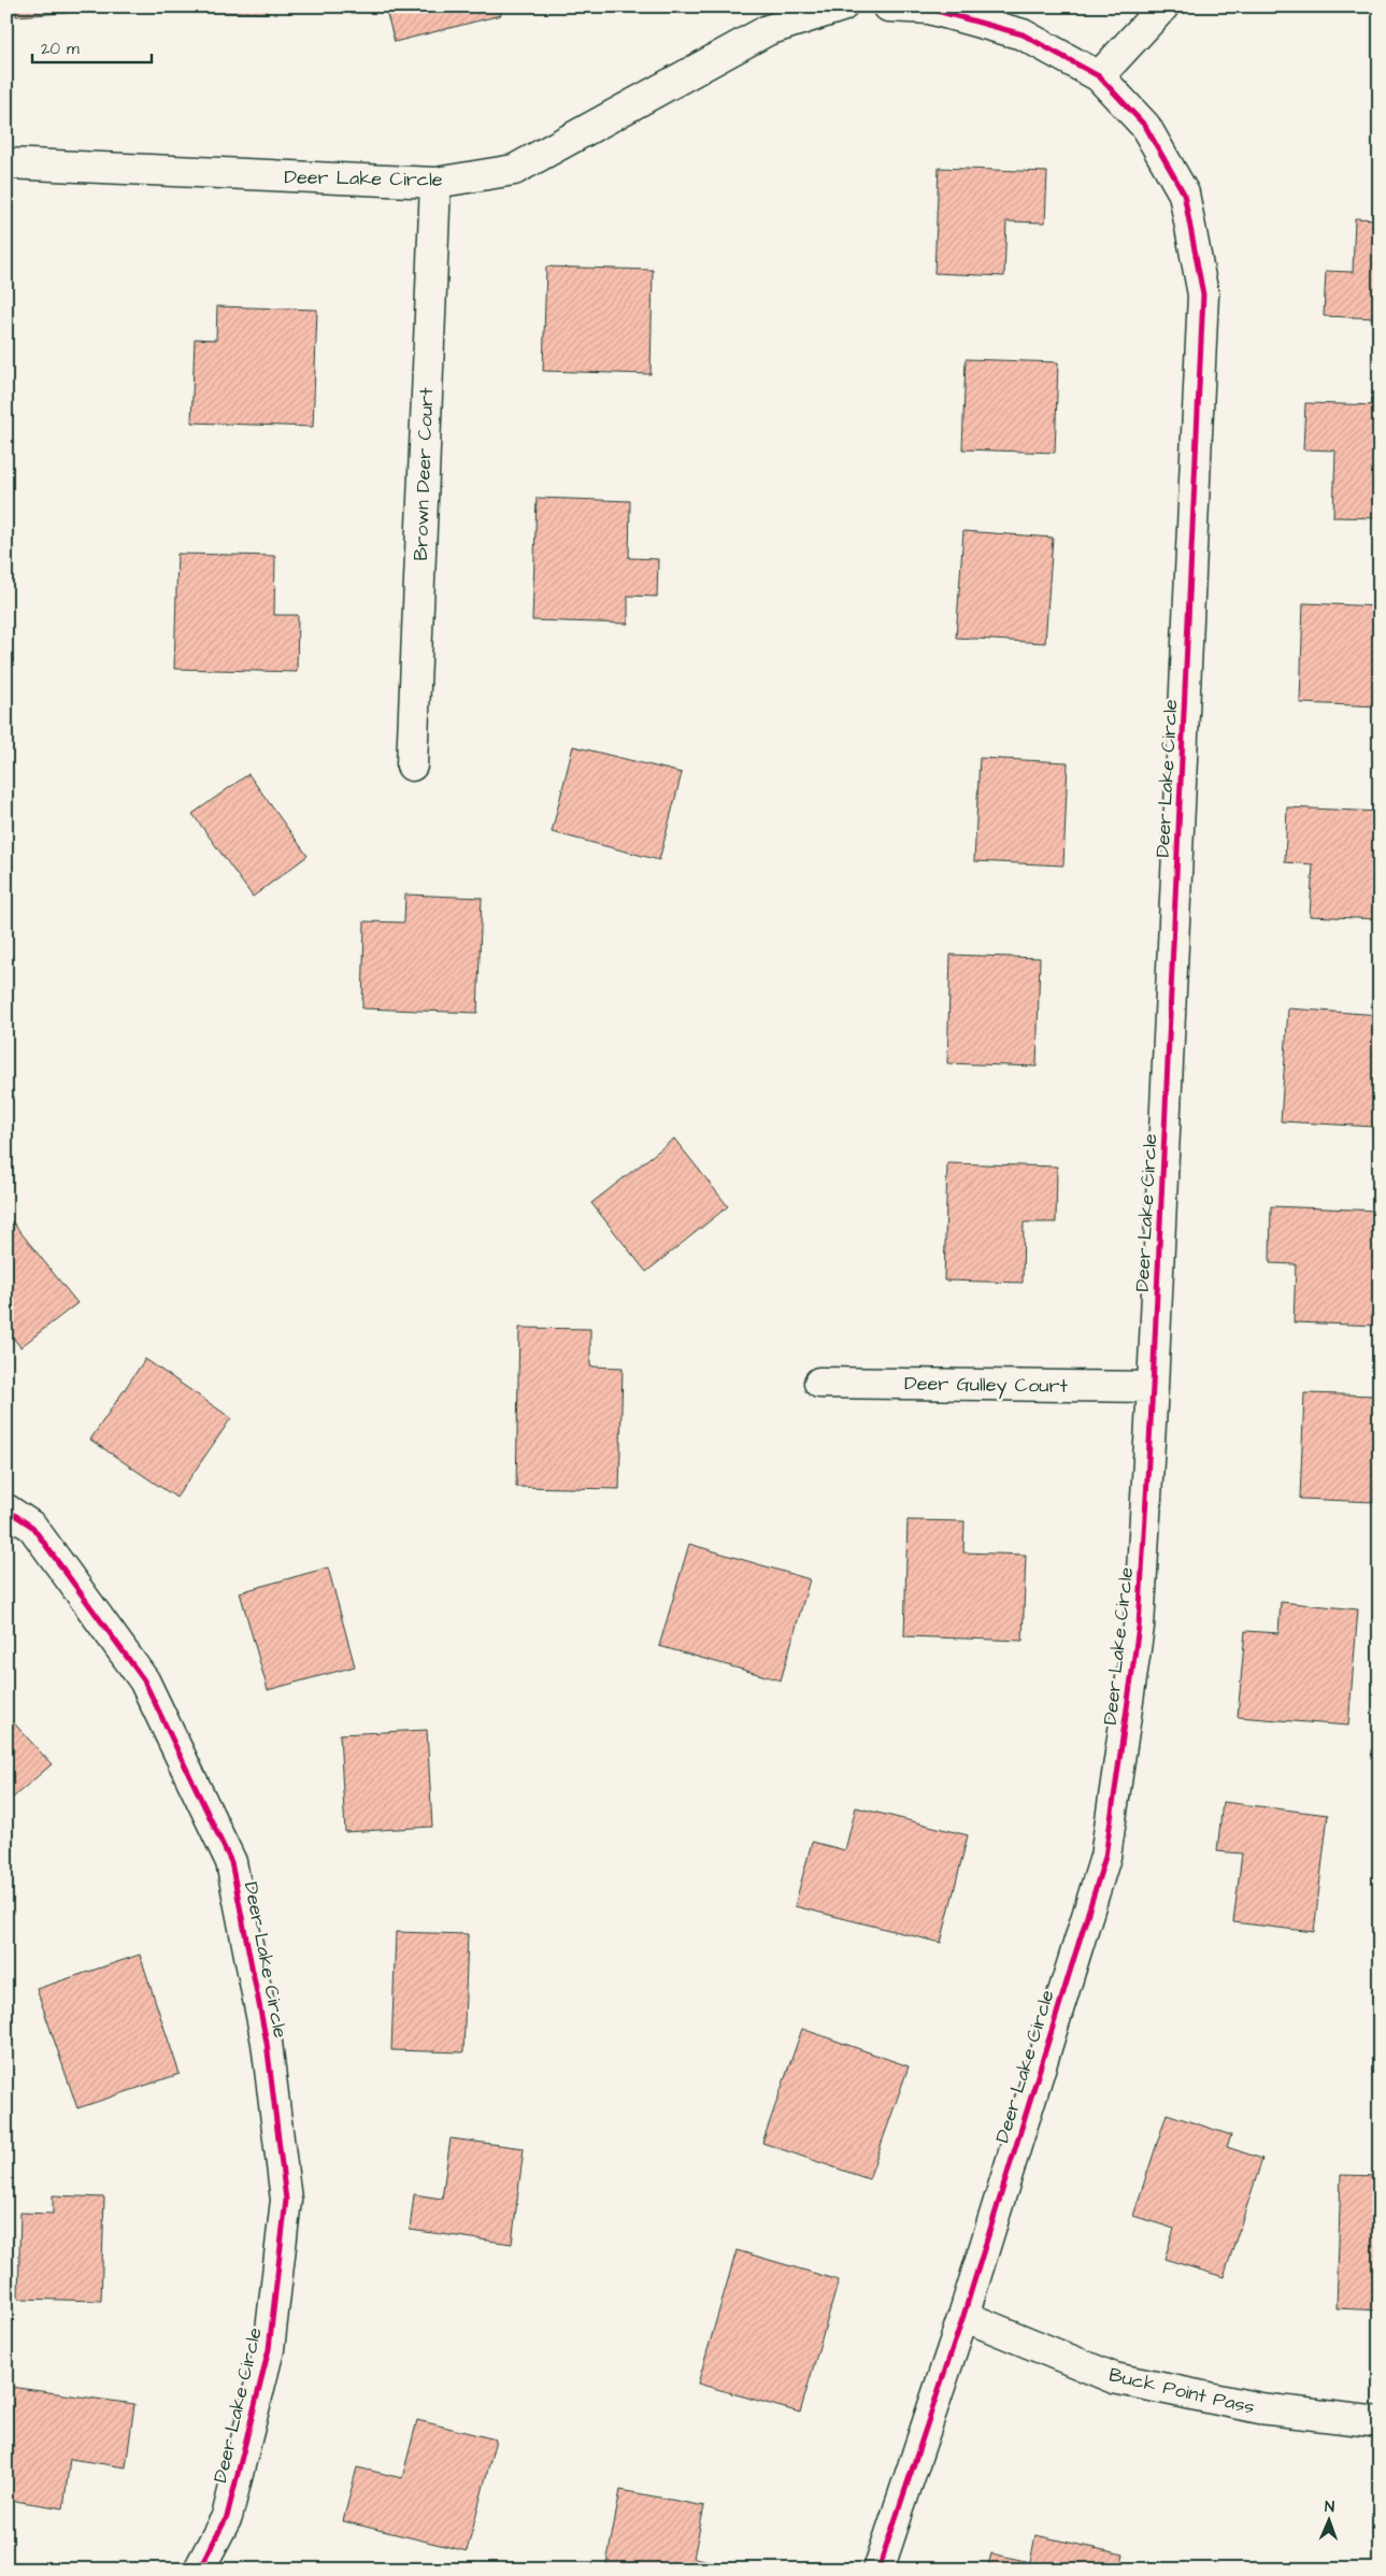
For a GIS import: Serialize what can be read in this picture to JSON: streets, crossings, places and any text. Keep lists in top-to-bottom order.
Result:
{
  "streets": {
    "street": [
      "Deer Lake Circle",
      "Brown Deer Court",
      "Deer Gulley Court",
      "Buck Point Pass"
    ]
  },
  "crossings": [
    ["Deer Lake Circle", "Brown Deer Court"],
    ["Deer Lake Circle", "Deer Gulley Court"],
    ["Deer Lake Circle", "Buck Point Pass"]
  ],
  "scale_bar": "20 m",
  "north": "top"
}
